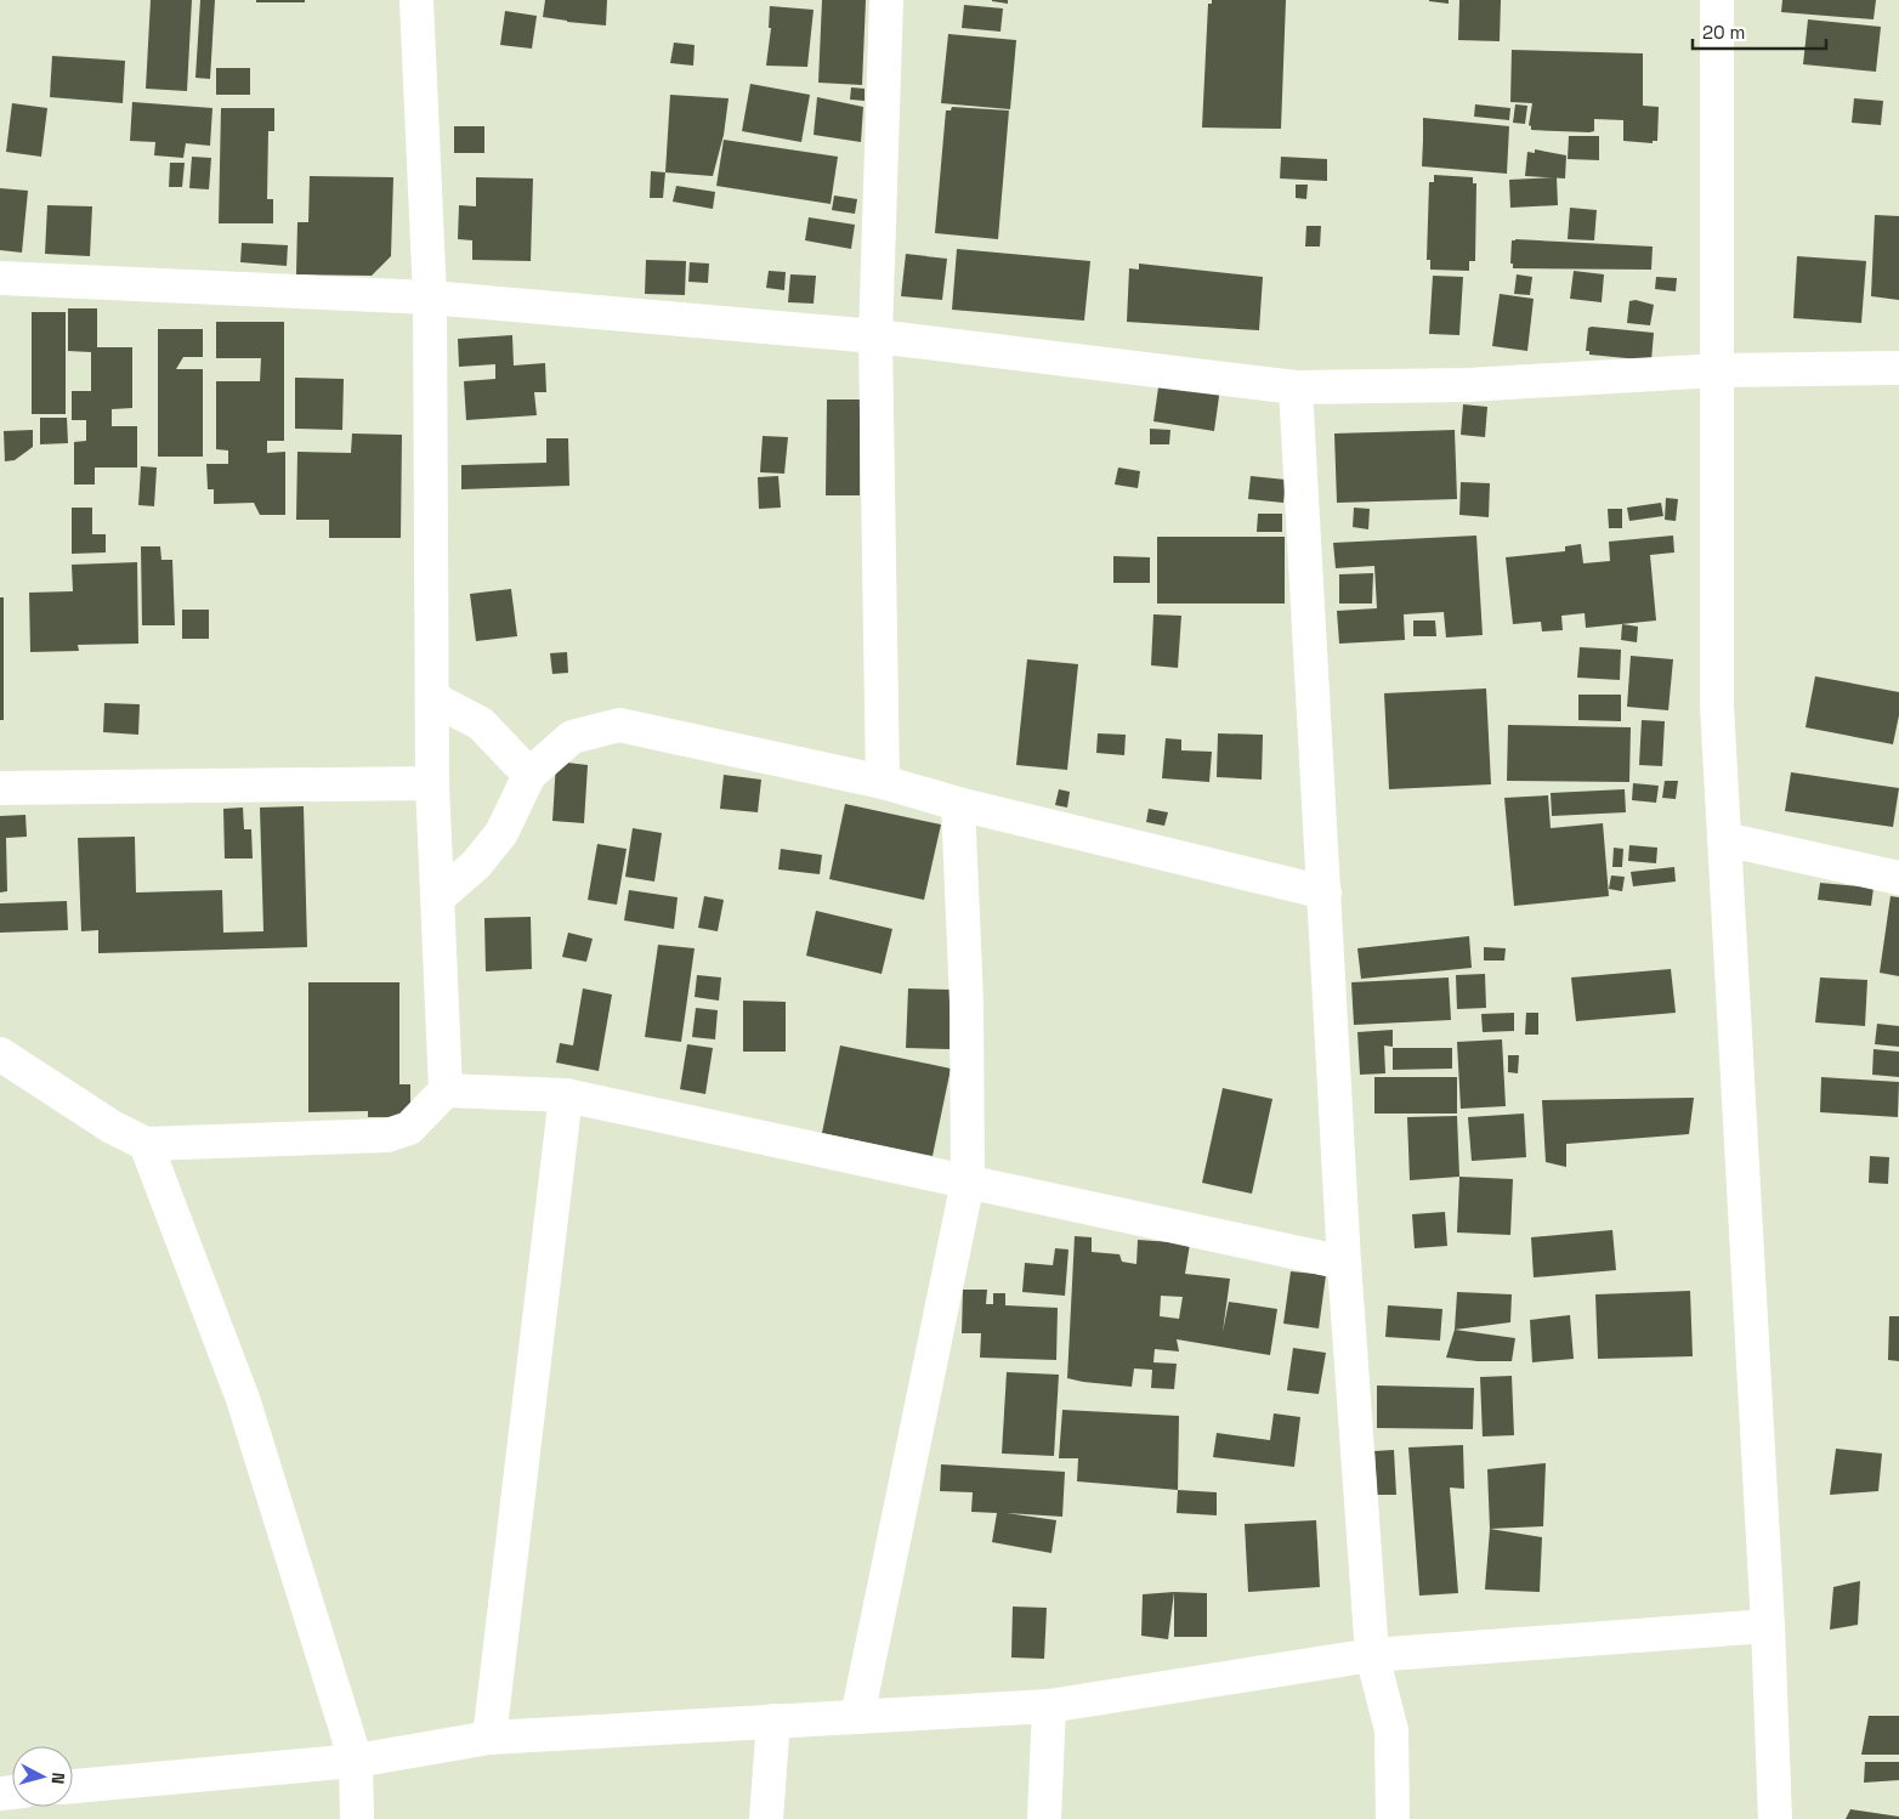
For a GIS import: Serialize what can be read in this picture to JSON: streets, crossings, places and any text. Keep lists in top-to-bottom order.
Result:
{
  "scale_bar": "20 m",
  "north": "right"
}
